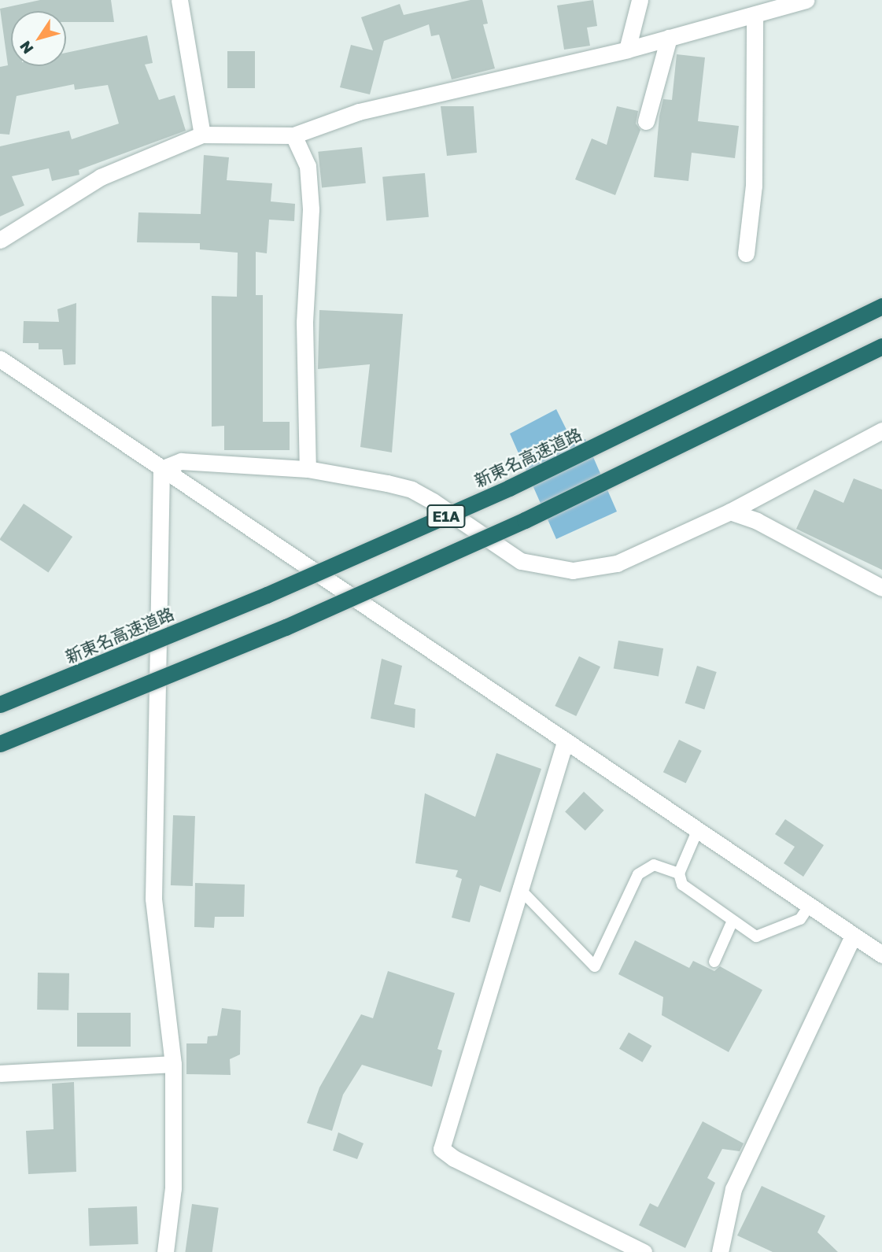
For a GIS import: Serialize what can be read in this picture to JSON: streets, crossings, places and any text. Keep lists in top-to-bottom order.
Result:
{
  "streets": {
    "highway": ["新東名高速道路", "E1A"]
  },
  "north": "bottom left"
}
